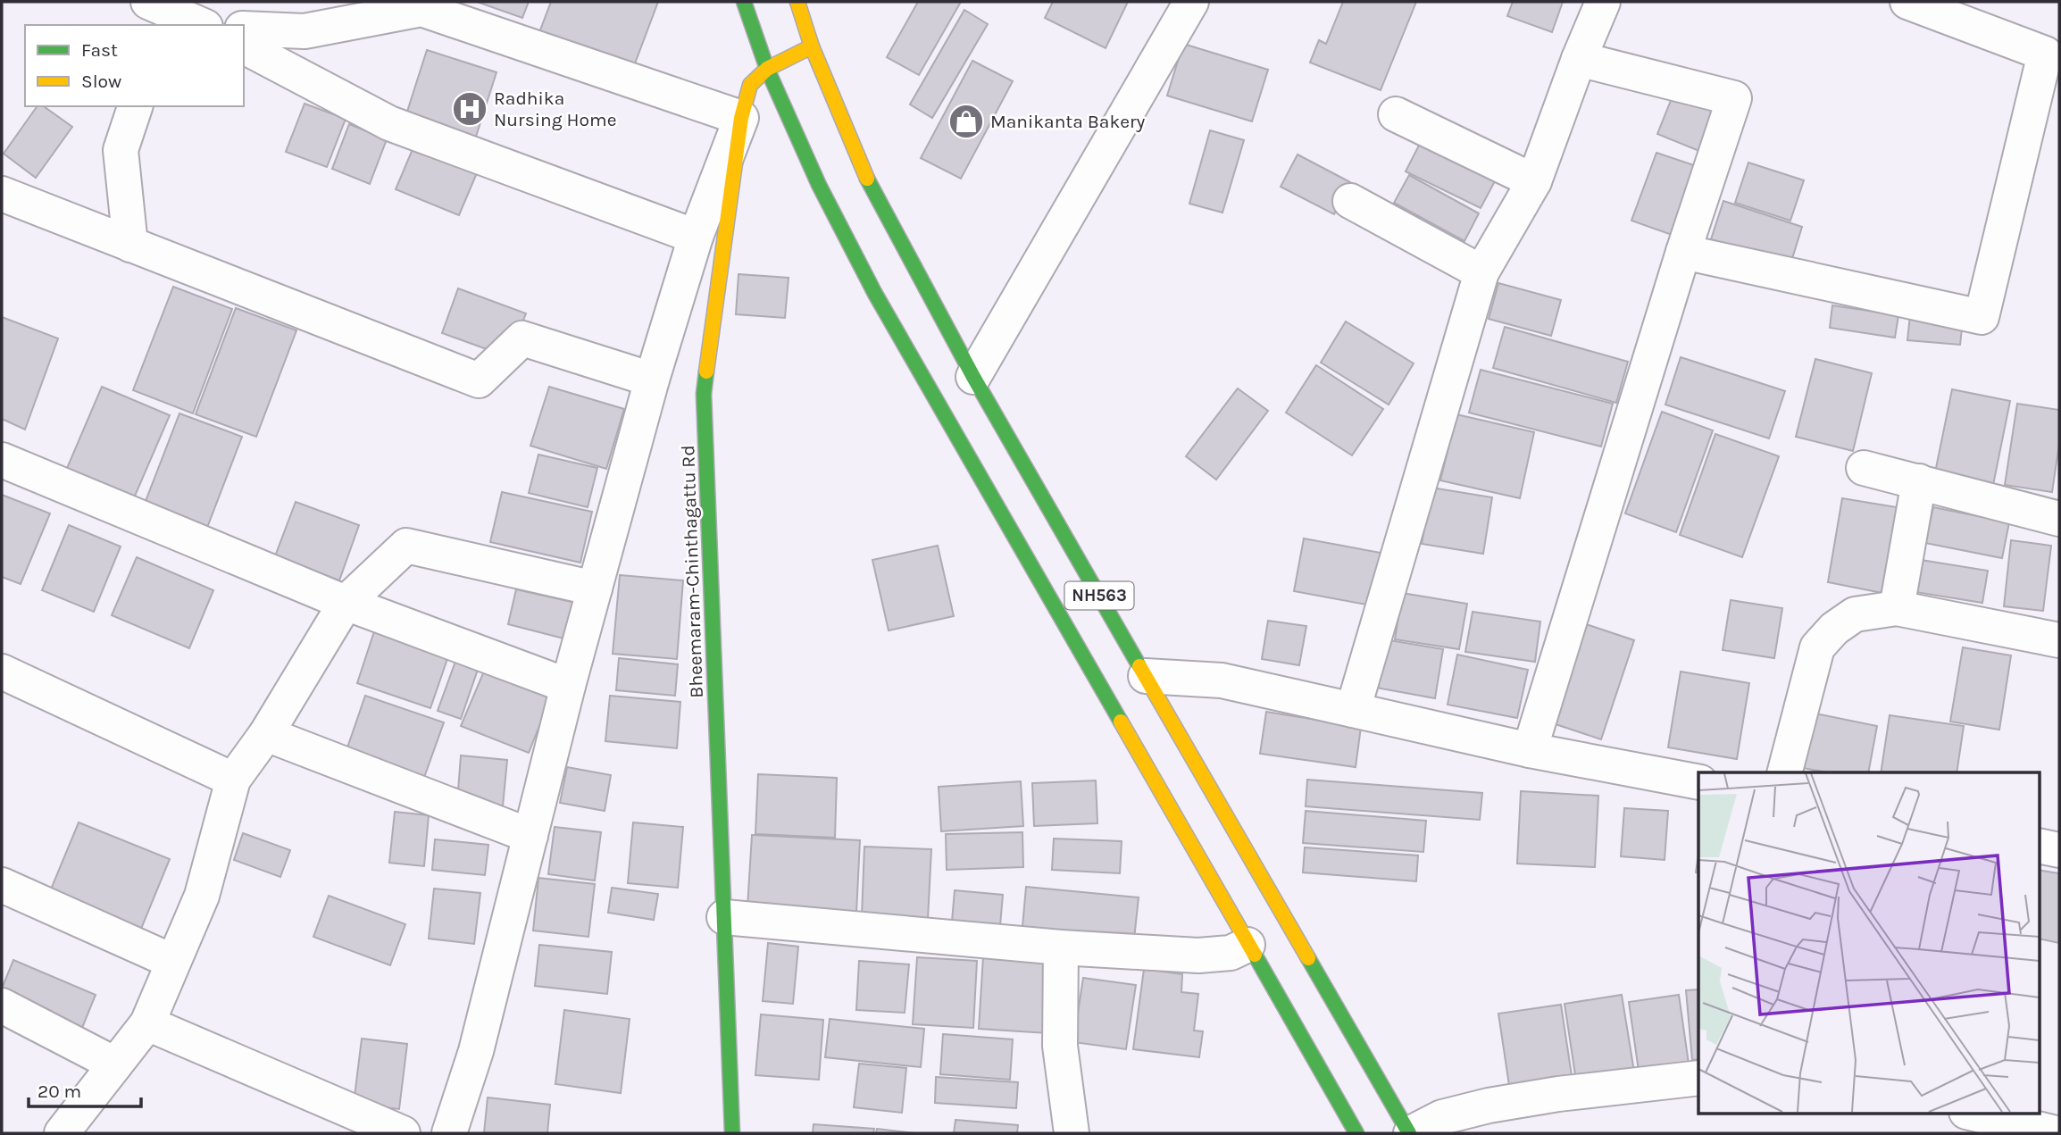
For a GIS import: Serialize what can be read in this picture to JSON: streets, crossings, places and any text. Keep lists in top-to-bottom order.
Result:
{
  "streets": {
    "main road": ["Bheemaram-Chinthagattu Rd", "NH563"]
  },
  "crossings": [
    ["Bheemaram-Chinthagattu Rd", "NH563"]
  ],
  "places": {
    "hospital": ["Radhika Nursing Home"],
    "shop": ["Manikanta Bakery"]
  },
  "legend": ["Fast", "Slow"],
  "scale_bar": "20 m"
}
